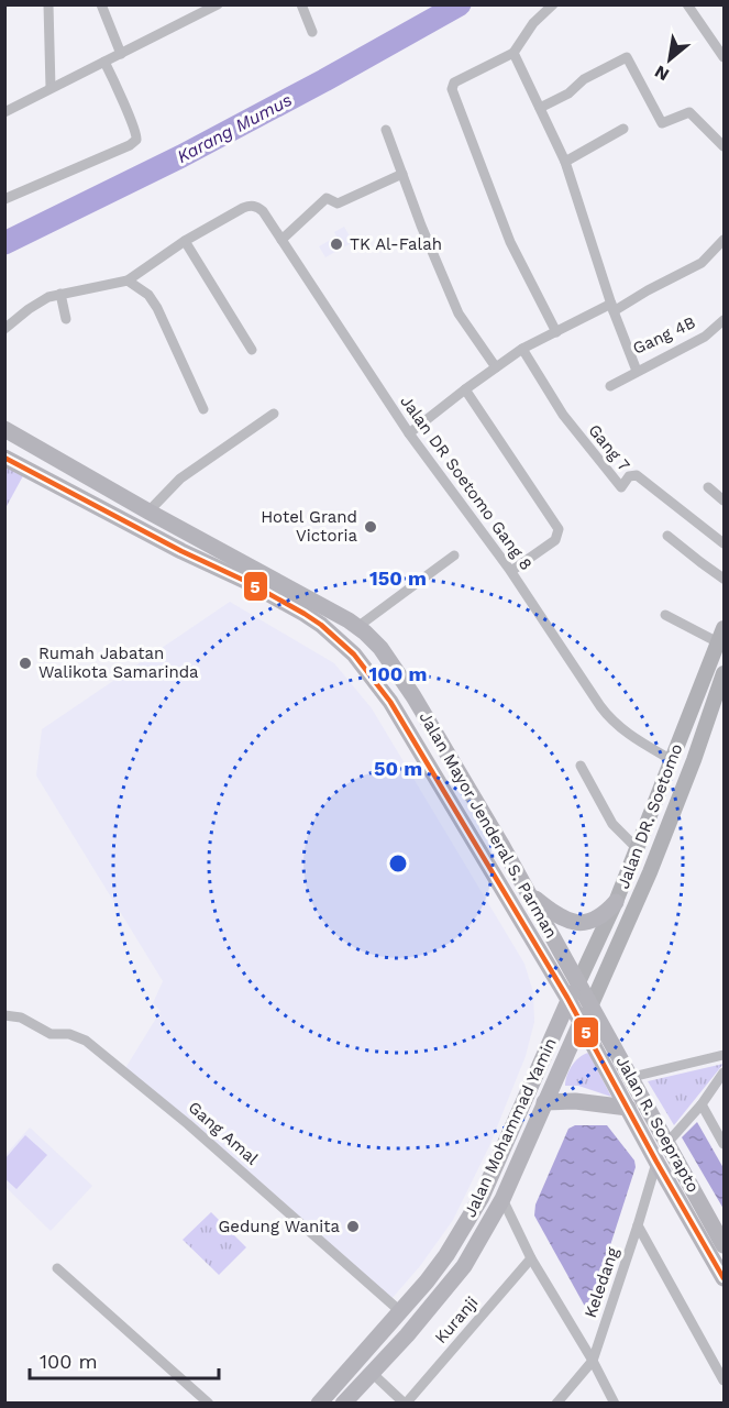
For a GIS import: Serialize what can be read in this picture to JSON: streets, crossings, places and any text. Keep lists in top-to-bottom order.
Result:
{
  "streets": {
    "main road": [
      "Jalan DR. Soetomo",
      "Jalan Mayor Jenderal S. Parman",
      "Jalan R. Soeprapto",
      "Jalan Mohammad Yamin"
    ],
    "street": [
      "Gang 4B",
      "Gang 7",
      "Jalan DR Soetomo Gang 8",
      "Gang Amal",
      "Keledang",
      "Kuranji"
    ]
  },
  "crossings": [
    ["Jalan DR Soetomo Gang 8", "Jalan DR. Soetomo"],
    ["Jalan DR. Soetomo", "Jalan Mayor Jenderal S. Parman"],
    ["Jalan DR. Soetomo", "Jalan R. Soeprapto"],
    ["Jalan DR. Soetomo", "Jalan Mohammad Yamin"],
    ["Jalan Mayor Jenderal S. Parman", "Jalan R. Soeprapto"],
    ["Jalan Mayor Jenderal S. Parman", "Jalan Mohammad Yamin"],
    ["Jalan R. Soeprapto", "Jalan Mohammad Yamin"],
    ["Jalan R. Soeprapto", "Keledang"],
    ["Jalan Mohammad Yamin", "Gang Amal"]
  ],
  "water": ["Karang Mumus"],
  "places": [
    "TK Al-Falah",
    "Hotel Grand Victoria",
    "Rumah Jabatan Walikota Samarinda",
    "Gedung Wanita"
  ],
  "lines": ["transit line 5"],
  "scale_bar": "100 m",
  "north": "bottom left",
  "rings": ["150 m", "100 m", "50 m"]
}
